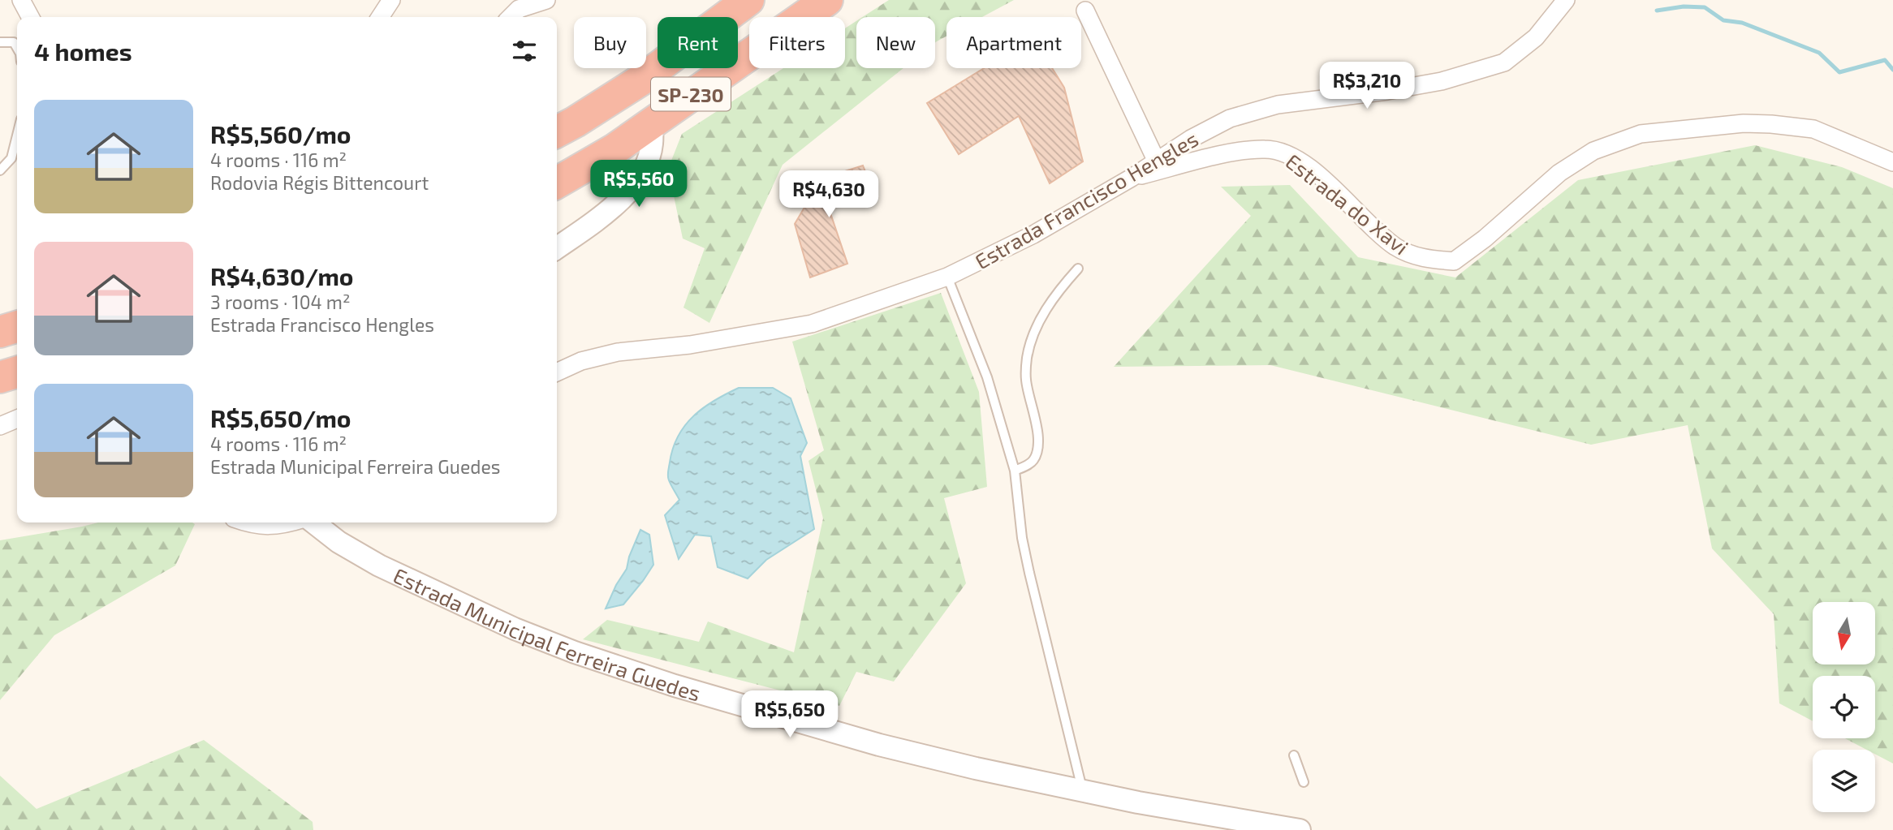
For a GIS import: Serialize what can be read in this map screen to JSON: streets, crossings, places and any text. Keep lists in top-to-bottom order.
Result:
{
  "streets": {
    "highway": ["SP-230"],
    "street": ["Estrada Francisco Hengles", "Estrada do Xavi", "Estrada Municipal Ferreira Guedes"]
  },
  "crossings": [
    ["Estrada Francisco Hengles", "Estrada do Xavi"]
  ],
  "north": "bottom",
  "page": {
    "chip": [
      "Buy",
      "Rent",
      "Filters",
      "New",
      "Apartment"
    ],
    "heading": "4 homes",
    "price": [
      "R$3,210",
      "R$5,560",
      "R$4,630",
      "R$5,650"
    ],
    "list": [
      {
        "name": "R$5,560/mo",
        "note": "4 rooms · 116 m² · Rodovia Régis Bittencourt"
      },
      {
        "name": "R$4,630/mo",
        "note": "3 rooms · 104 m² · Estrada Francisco Hengles"
      },
      {
        "name": "R$5,650/mo",
        "note": "4 rooms · 116 m² · Estrada Municipal Ferreira Guedes"
      }
    ]
  }
}
